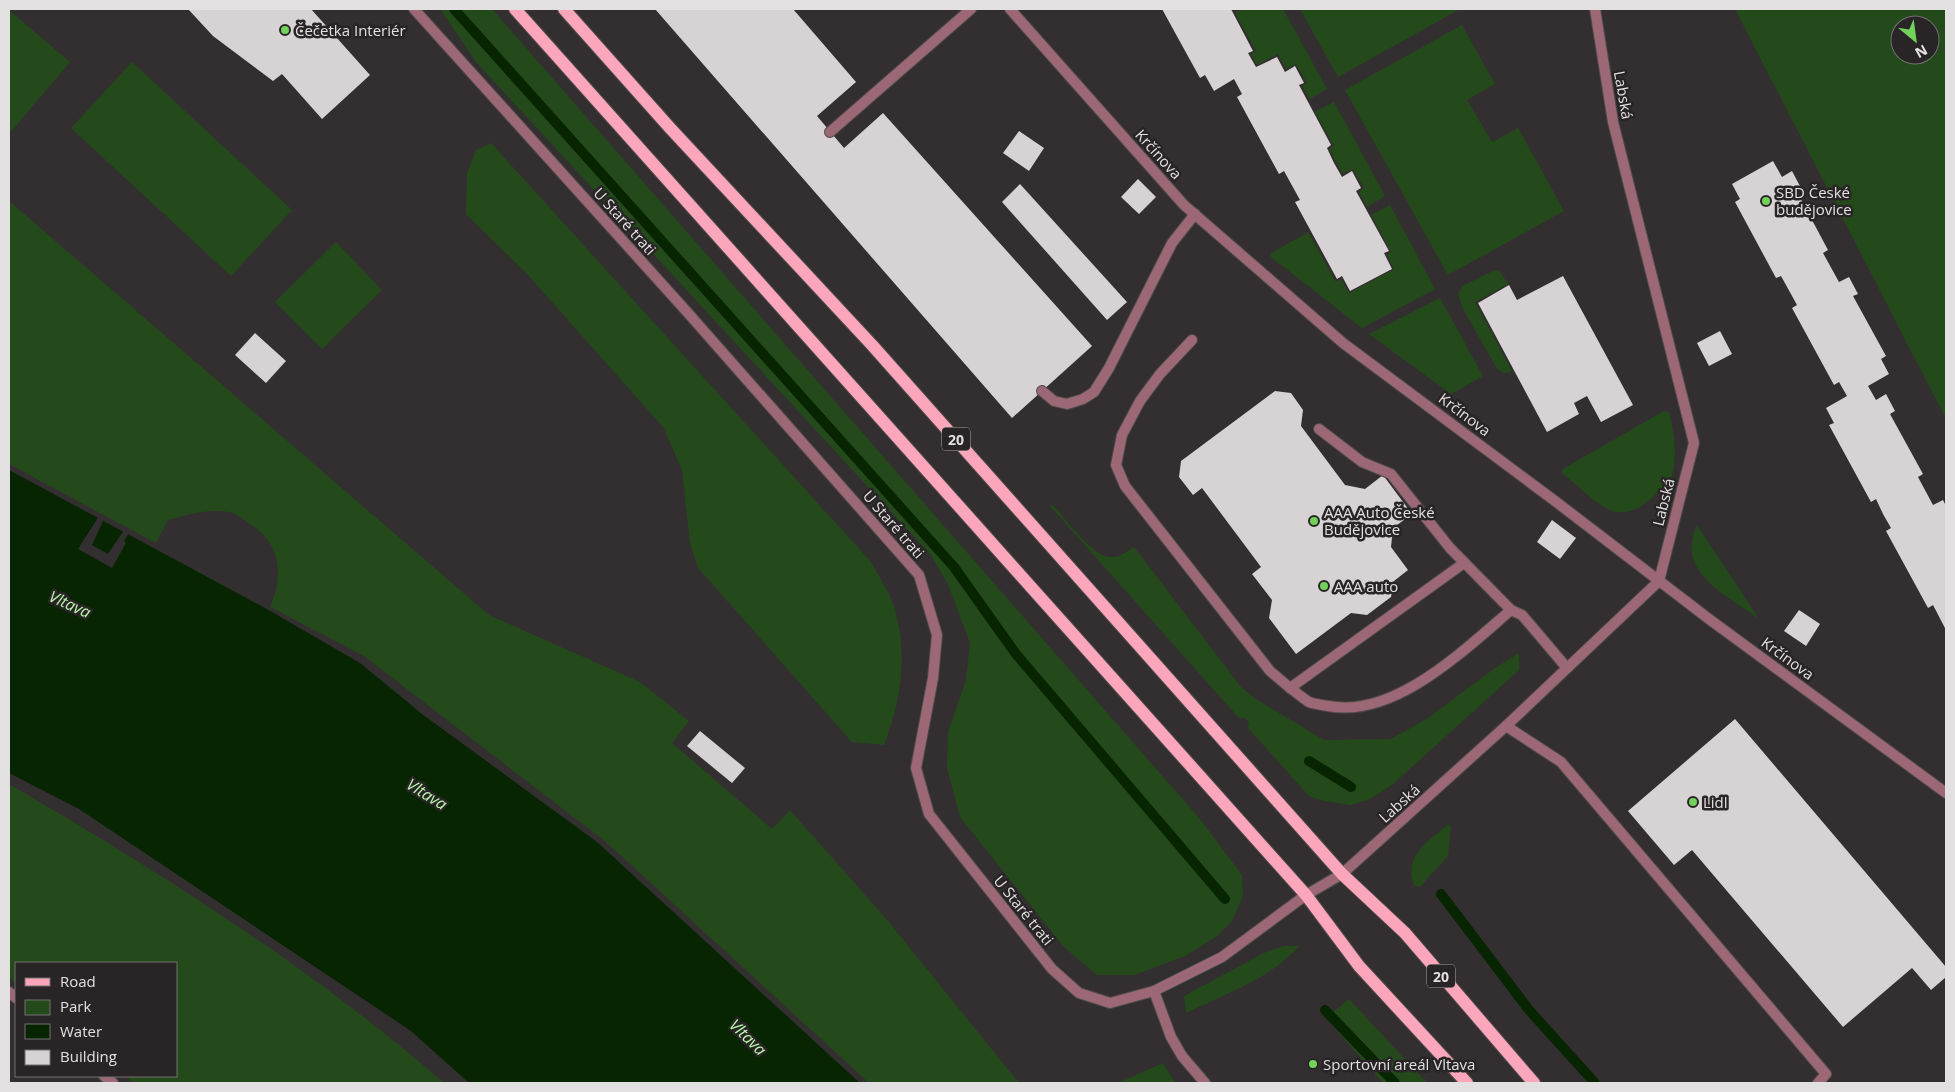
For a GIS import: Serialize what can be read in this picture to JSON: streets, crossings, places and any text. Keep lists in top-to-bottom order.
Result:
{
  "streets": {
    "main road": ["20"],
    "street": ["Labská", "Krčínova", "U Staré trati"]
  },
  "crossings": [
    ["Labská", "Krčínova"],
    ["Labská", "U Staré trati"],
    ["Labská", "20"]
  ],
  "water": ["Vltava"],
  "places": [
    "Čečetka Interiér",
    "SBD České budějovice",
    "AAA Auto České Budějovice",
    "AAA auto",
    "Lidl",
    "Sportovní areál Vltava"
  ],
  "legend": [
    "Road",
    "Park",
    "Water",
    "Building"
  ],
  "north": "bottom right"
}
